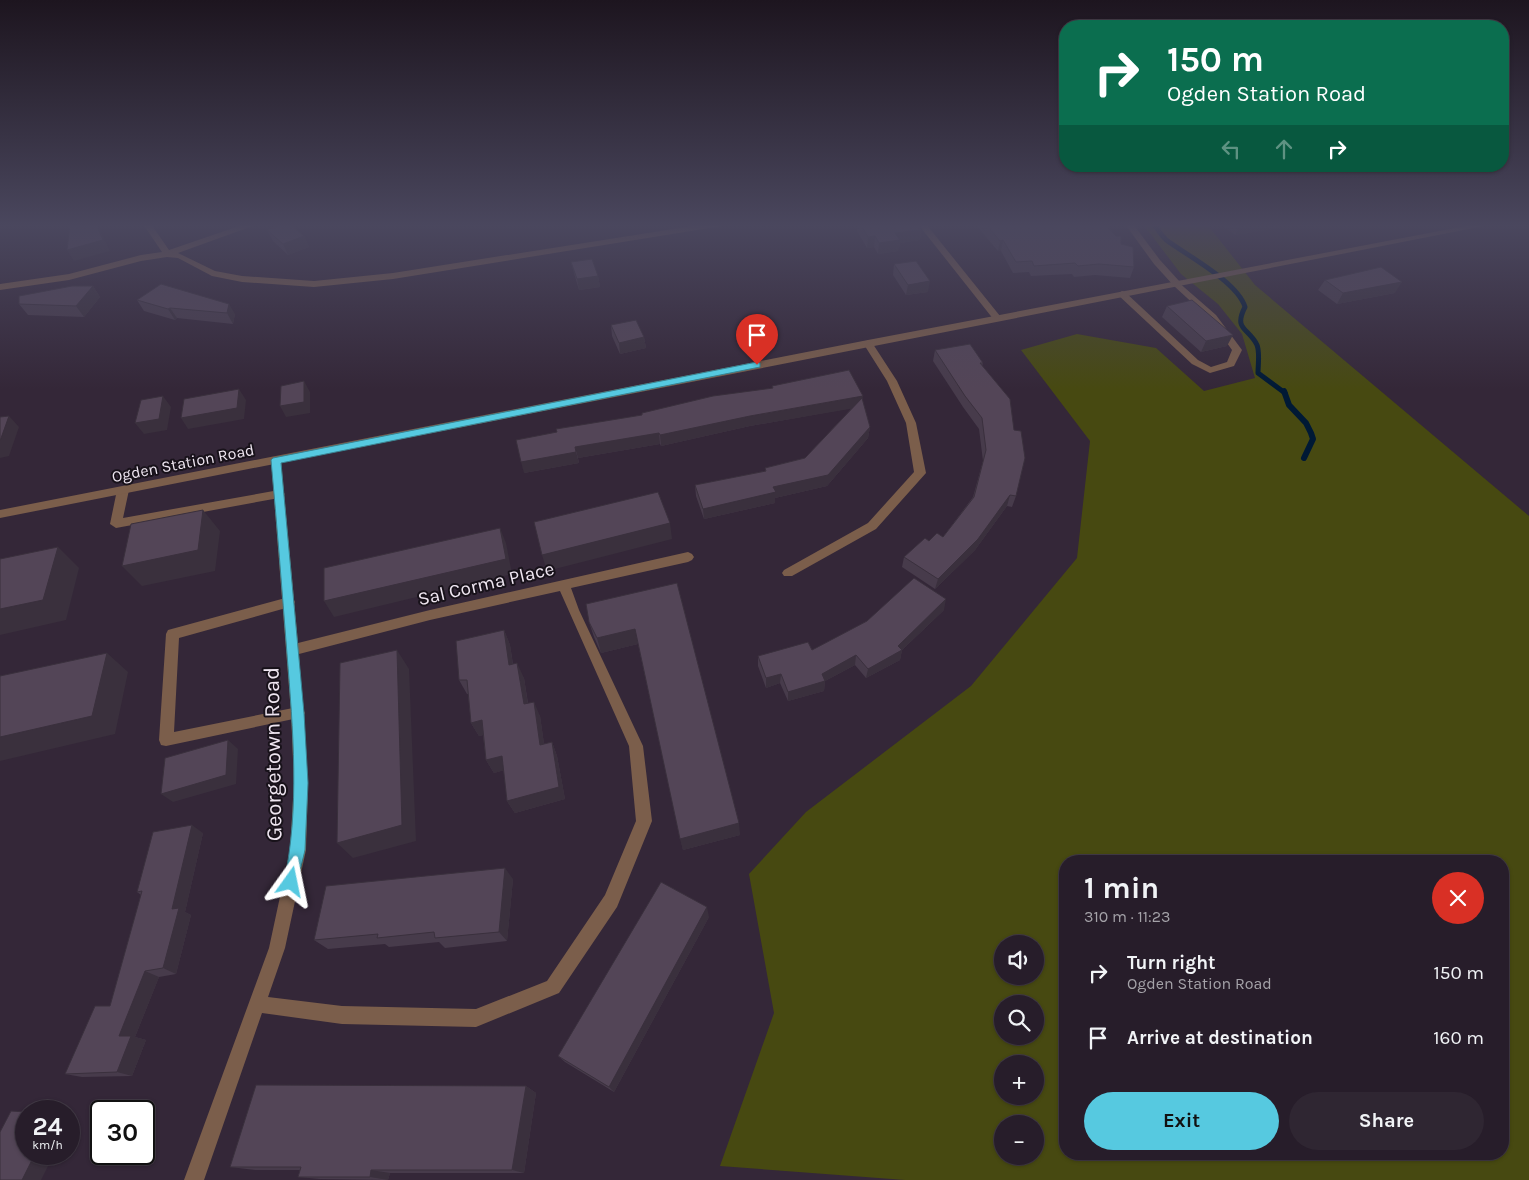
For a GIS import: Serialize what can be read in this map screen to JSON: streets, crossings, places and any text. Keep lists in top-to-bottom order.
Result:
{
  "streets": {
    "street": ["Ogden Station Road", "Sal Corma Place", "Georgetown Road"]
  },
  "crossings": [
    ["Ogden Station Road", "Georgetown Road"],
    ["Sal Corma Place", "Georgetown Road"]
  ],
  "page": {
    "turn": ["150 m", "Ogden Station Road"],
    "heading": ["1 min", "310 m · 11:23"],
    "map_buttons": ["+", "−"],
    "list": [
      {
        "name": "Turn right",
        "note": "Ogden Station Road",
        "value": "150 m"
      },
      {
        "name": "Arrive at destination",
        "value": "160 m"
      }
    ],
    "buttons": ["Exit", "Share"],
    "speed": "24 km/h",
    "limit": "30"
  }
}
